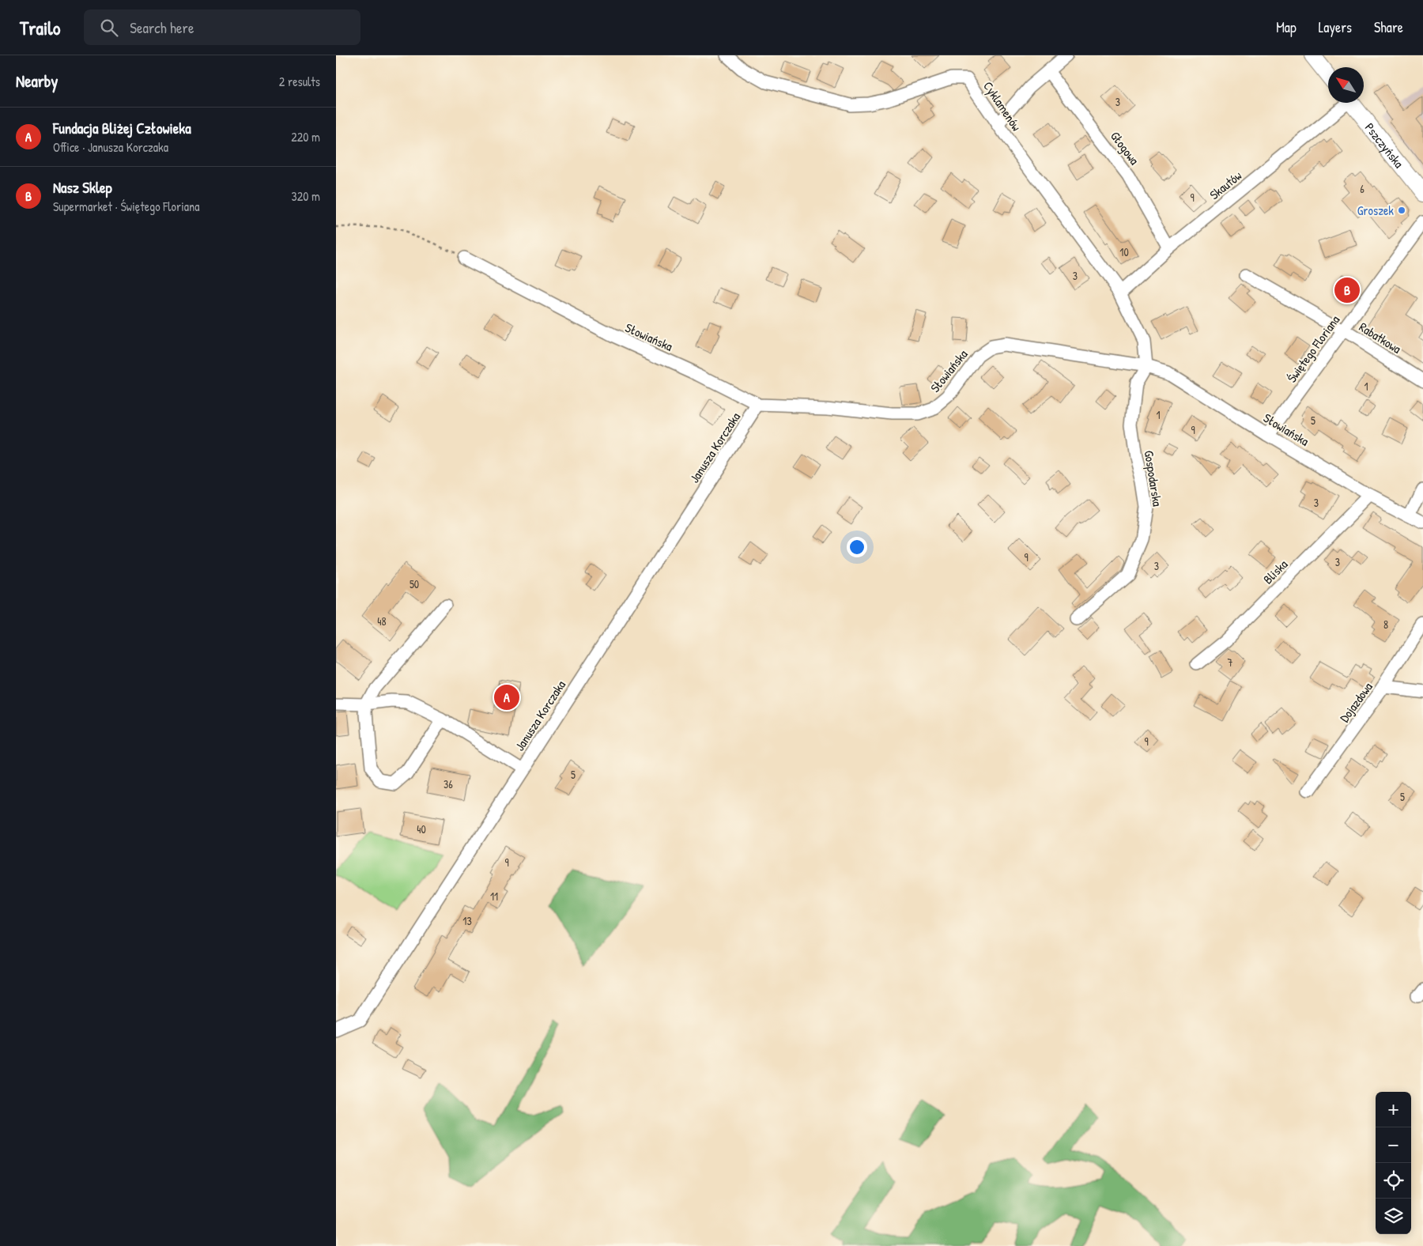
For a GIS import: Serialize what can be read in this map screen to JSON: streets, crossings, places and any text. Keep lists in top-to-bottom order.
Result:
{
  "streets": {
    "main road": ["Pszczyńska"],
    "street": [
      "Cyklamenów",
      "Głogowa",
      "Skautów",
      "Słowiańska",
      "Rabatkowa",
      "Świętego Floriana",
      "Janusza Korczaka",
      "Gospodarska",
      "Bliska",
      "Dojazdowa"
    ]
  },
  "crossings": [
    ["Cyklamenów", "Skautów"],
    ["Cyklamenów", "Słowiańska"],
    ["Cyklamenów", "Gospodarska"],
    ["Głogowa", "Skautów"],
    ["Słowiańska", "Świętego Floriana"],
    ["Słowiańska", "Janusza Korczaka"],
    ["Słowiańska", "Gospodarska"],
    ["Słowiańska", "Bliska"],
    ["Rabatkowa", "Świętego Floriana"]
  ],
  "places": ["Groszek"],
  "house_numbers": [
    "3",
    "6",
    "9",
    "10",
    "3",
    "1",
    "1",
    "5",
    "9",
    "3",
    "9",
    "3",
    "3",
    "50",
    "48",
    "8",
    "7",
    "9",
    "5",
    "36",
    "5",
    "40",
    "9",
    "11",
    "13"
  ],
  "north": "top left",
  "page": {
    "header": "Trailo",
    "search": "Search here",
    "nav": ["Map", "Layers", "Share"],
    "heading": ["Nearby", "2 results"],
    "list": [
      {
        "mark": "A",
        "name": "Fundacja Bliżej Człowieka",
        "note": "Office · Janusza Korczaka",
        "value": "220 m"
      },
      {
        "mark": "B",
        "name": "Nasz Sklep",
        "note": "Supermarket · Świętego Floriana",
        "value": "320 m"
      }
    ],
    "pins": ["B", "A"],
    "map_buttons": ["+", "−"]
  }
}
